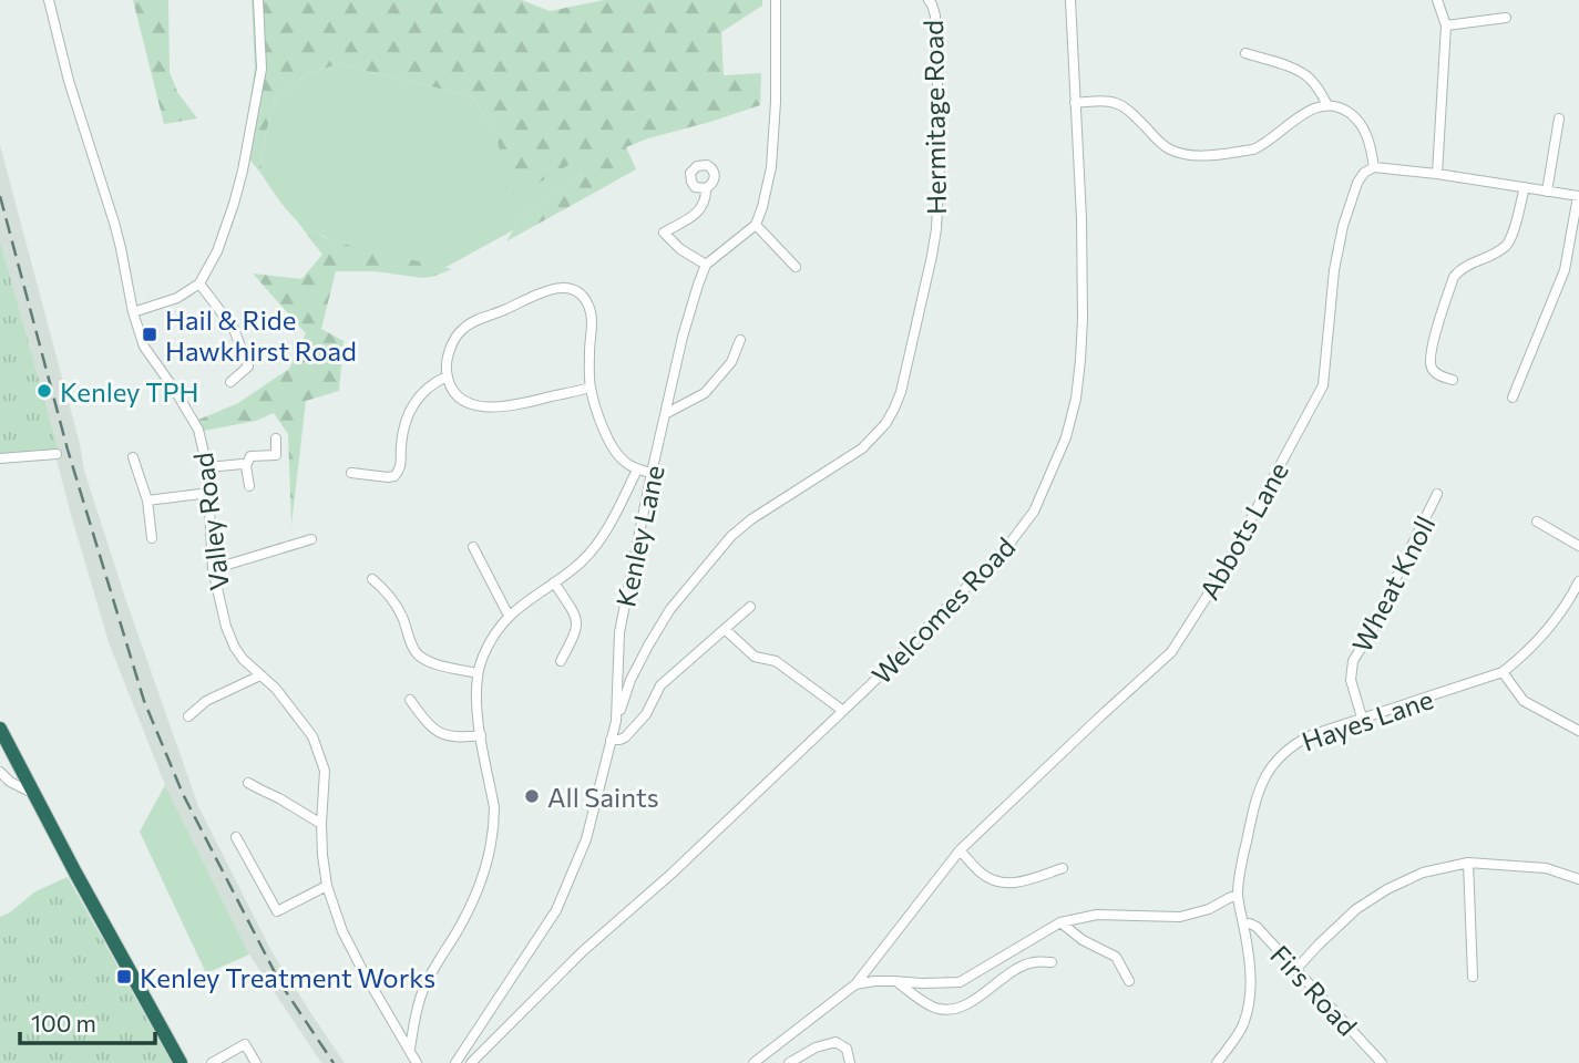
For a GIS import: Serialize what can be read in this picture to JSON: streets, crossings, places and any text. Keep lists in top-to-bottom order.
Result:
{
  "streets": {
    "street": [
      "Hermitage Road",
      "Valley Road",
      "Abbots Lane",
      "Kenley Lane",
      "Wheat Knoll",
      "Welcomes Road",
      "Hayes Lane",
      "Firs Road"
    ]
  },
  "crossings": [
    ["Hermitage Road", "Kenley Lane"],
    ["Wheat Knoll", "Hayes Lane"],
    ["Hayes Lane", "Firs Road"]
  ],
  "places": {
    "transit": ["Hail & Ride Hawkhirst Road", "Kenley Treatment Works"],
    "other": ["Kenley TPH", "All Saints"]
  },
  "scale_bar": "100 m"
}
